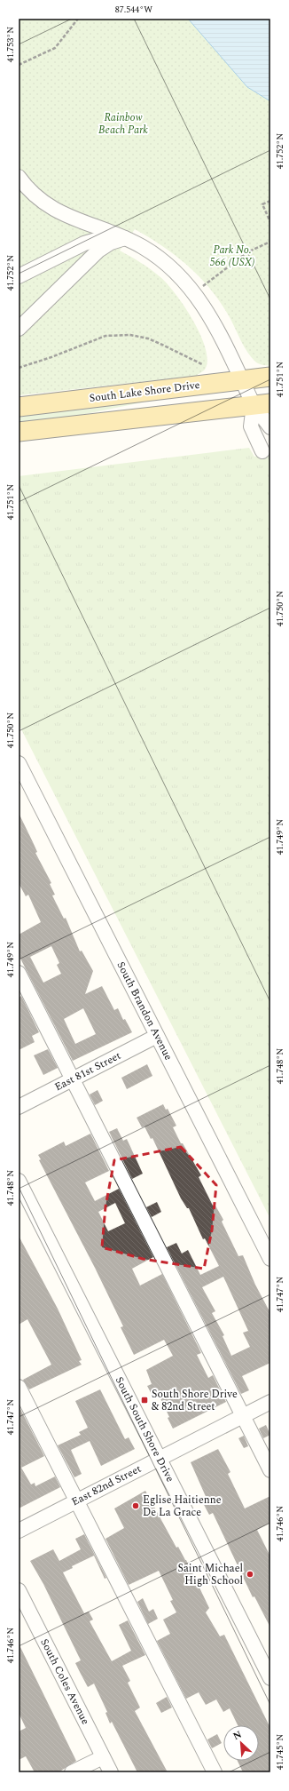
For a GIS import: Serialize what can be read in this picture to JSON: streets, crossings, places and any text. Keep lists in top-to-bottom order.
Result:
{
  "streets": {
    "main road": ["South Lake Shore Drive"],
    "street": [
      "South Brandon Avenue",
      "East 81st Street",
      "South South Shore Drive",
      "East 82nd Street",
      "South Coles Avenue"
    ]
  },
  "crossings": [
    ["South Brandon Avenue", "East 81st Street"],
    ["South South Shore Drive", "East 82nd Street"]
  ],
  "parks": ["Rainbow Beach Park", "Park No. 566 (USX)"],
  "places": {
    "transit": ["South Shore Drive & 82nd Street"],
    "other": ["Eglise Haitienne De La Grace", "Saint Michael High School"]
  },
  "north": "top left",
  "coordinates": [
    "87.544°W",
    "41.753°N",
    "41.752°N",
    "41.751°N",
    "41.750°N",
    "41.749°N",
    "41.748°N",
    "41.747°N",
    "41.746°N",
    "41.745°N"
  ]
}
